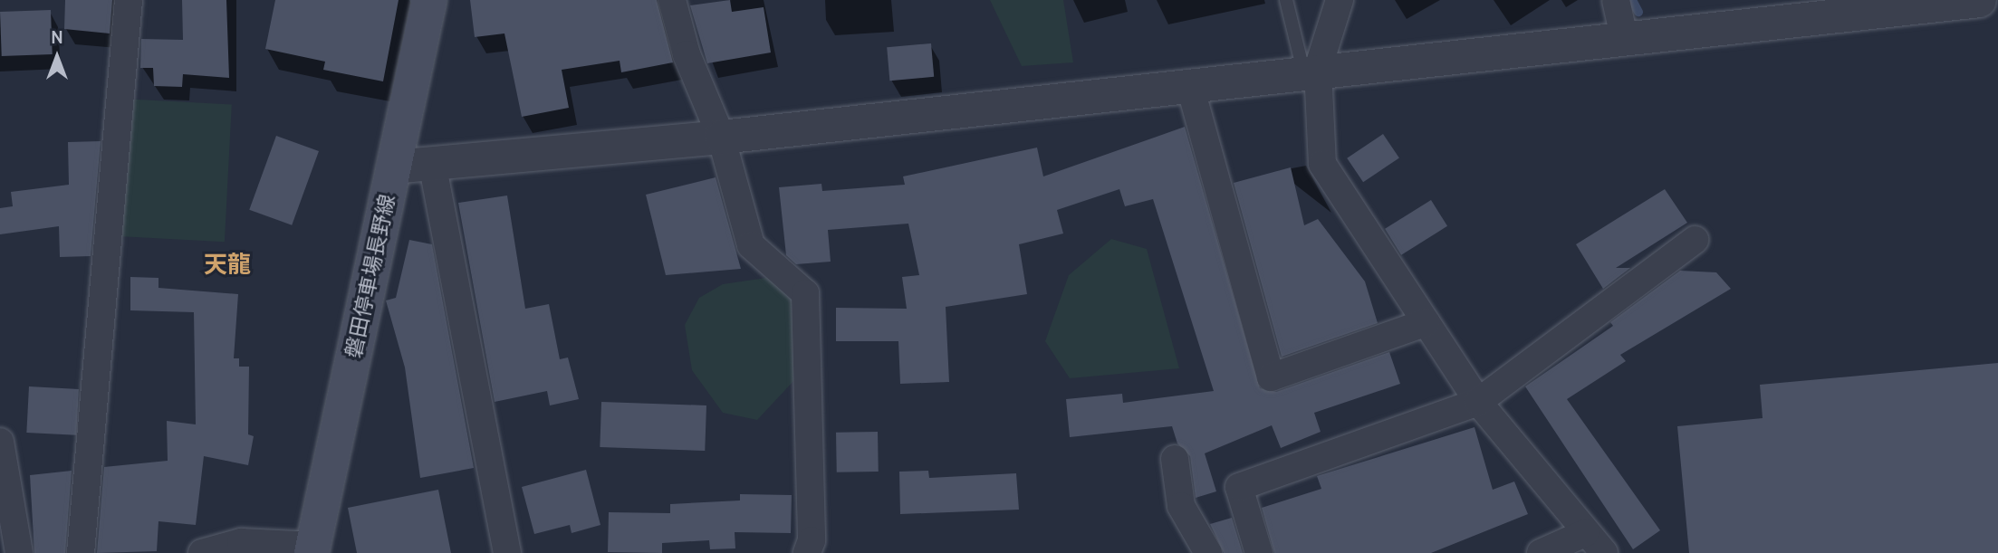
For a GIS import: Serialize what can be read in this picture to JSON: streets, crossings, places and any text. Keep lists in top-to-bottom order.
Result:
{
  "streets": {
    "main road": ["磐田停車場長野線"]
  },
  "districts": ["天龍"],
  "north": "top"
}
